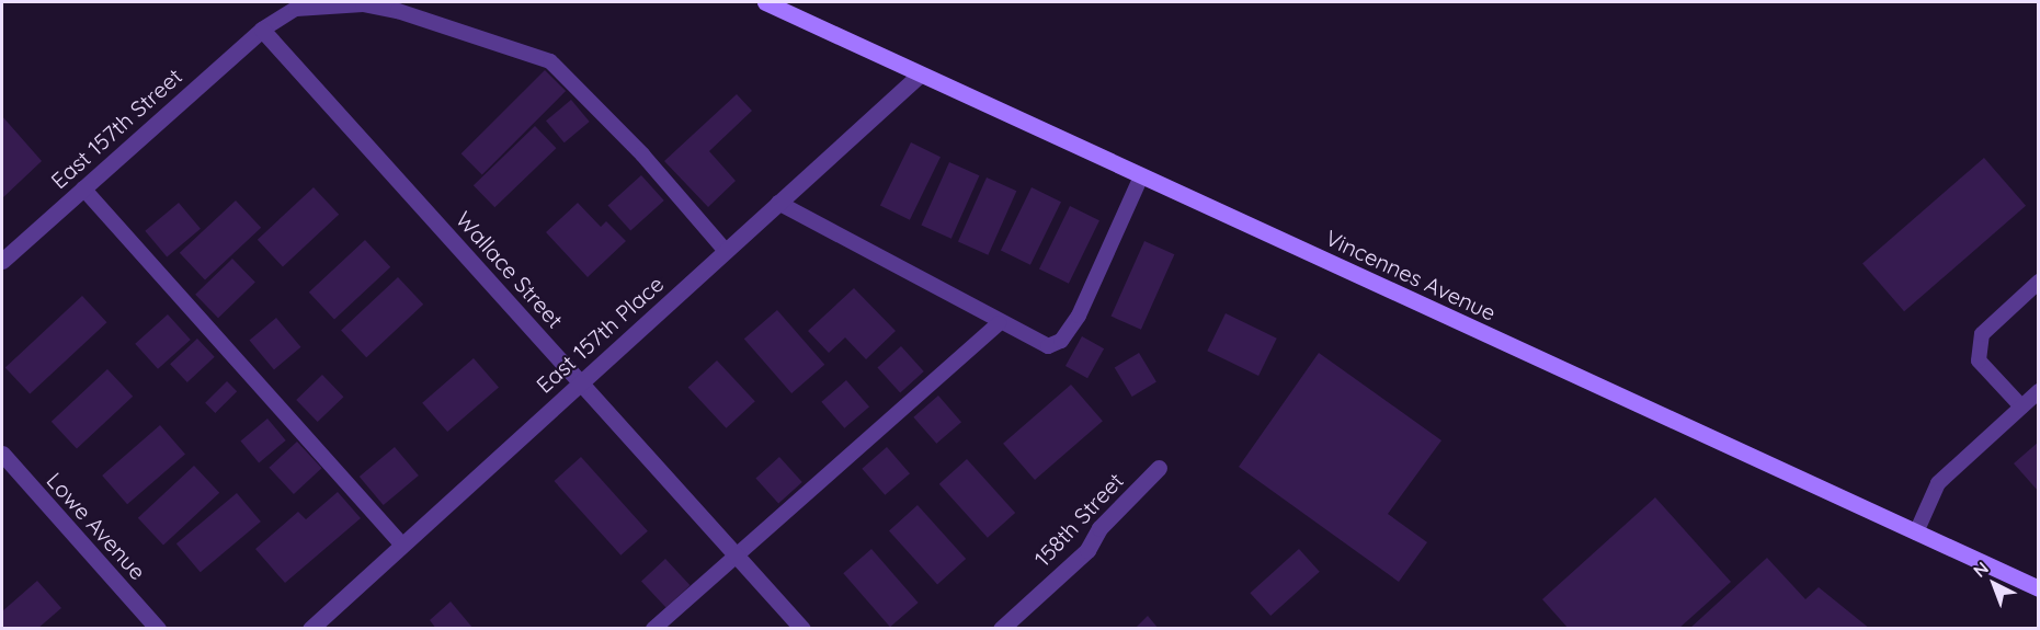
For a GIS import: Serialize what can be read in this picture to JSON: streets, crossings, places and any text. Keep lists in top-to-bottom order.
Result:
{
  "streets": {
    "street": [
      "East 157th Street",
      "Wallace Street",
      "Vincennes Avenue",
      "East 157th Place",
      "158th Street",
      "Lowe Avenue"
    ]
  },
  "crossings": [
    ["East 157th Street", "Wallace Street"],
    ["Wallace Street", "East 157th Place"],
    ["Vincennes Avenue", "East 157th Place"]
  ],
  "north": "top left"
}
